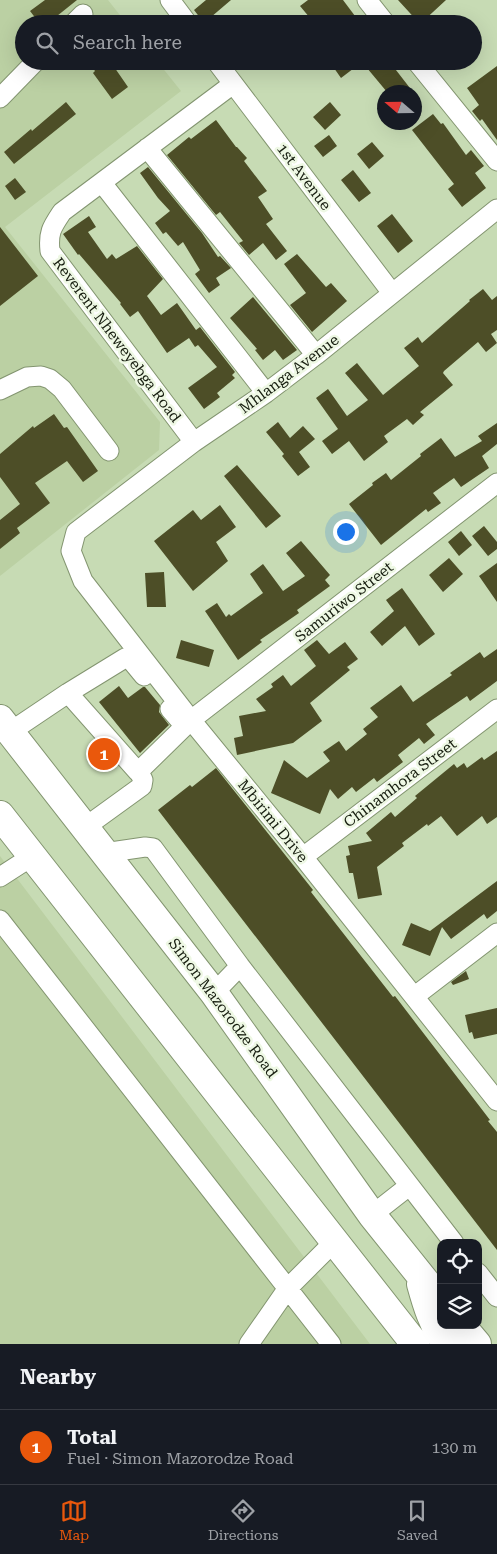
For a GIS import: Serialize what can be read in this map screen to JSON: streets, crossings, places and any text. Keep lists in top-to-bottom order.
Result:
{
  "streets": {
    "highway": ["Simon Mazorodze Road"],
    "street": [
      "1st Avenue",
      "Reverent Nheweyebga Road",
      "Mhlanga Avenue",
      "Samuriwo Street",
      "Chinamhora Street",
      "Mbirimi Drive"
    ]
  },
  "crossings": [
    ["1st Avenue", "Reverent Nheweyebga Road"],
    ["1st Avenue", "Mhlanga Avenue"],
    ["Reverent Nheweyebga Road", "Mhlanga Avenue"],
    ["Mhlanga Avenue", "Mbirimi Drive"],
    ["Samuriwo Street", "Mbirimi Drive"],
    ["Chinamhora Street", "Mbirimi Drive"]
  ],
  "north": "left",
  "page": {
    "search": "Search here",
    "pins": "1",
    "heading": "Nearby",
    "list": [
      {
        "mark": "1",
        "name": "Total",
        "note": "Fuel · Simon Mazorodze Road",
        "value": "130 m"
      }
    ],
    "nav": ["Map", "Directions", "Saved"]
  }
}
